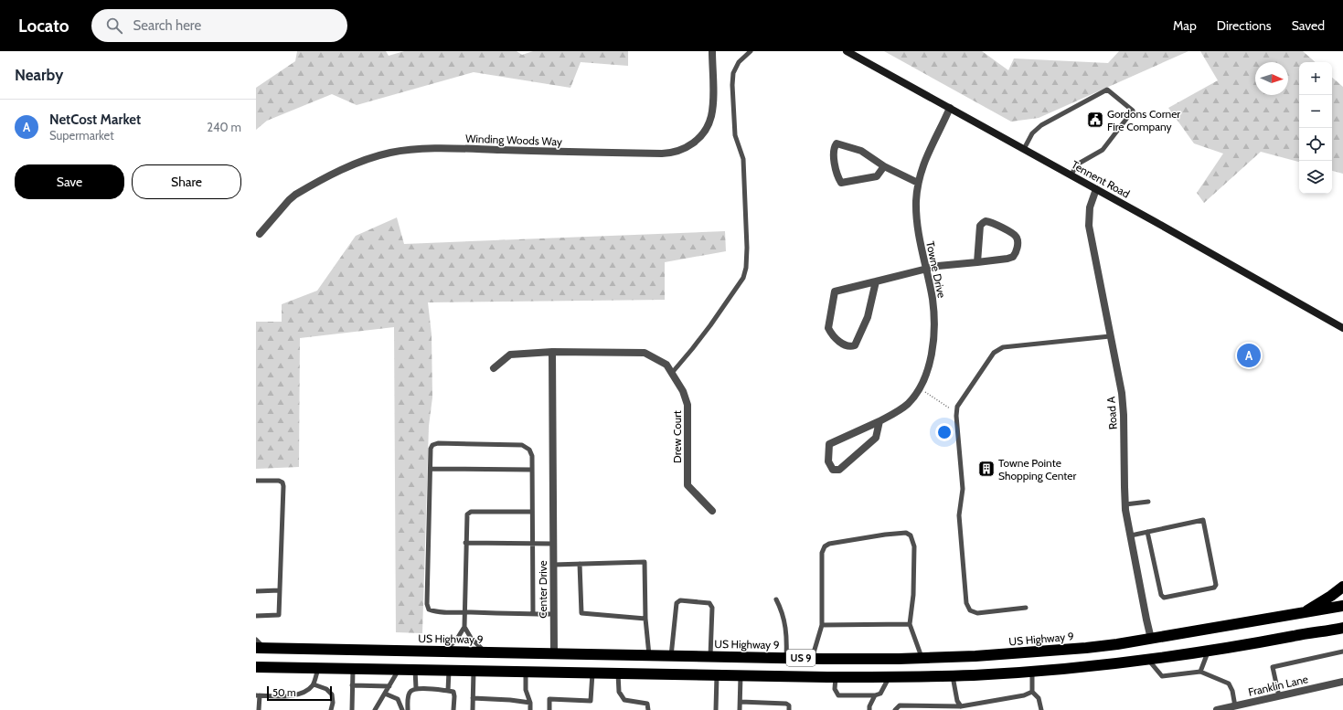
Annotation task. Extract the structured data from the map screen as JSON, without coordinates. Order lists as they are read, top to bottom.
{
  "streets": {
    "highway": ["US Highway 9", "US 9"],
    "street": [
      "Winding Woods Way",
      "Tennent Road",
      "Towne Drive",
      "Road A",
      "Drew Court",
      "Center Drive",
      "Franklin Lane"
    ]
  },
  "crossings": [
    ["Tennent Road", "Towne Drive"],
    ["Tennent Road", "Road A"],
    ["Road A", "US Highway 9"],
    ["Drew Court", "Center Drive"],
    ["Center Drive", "US Highway 9"]
  ],
  "places": {
    "public building": ["Gordons Corner Fire Company"],
    "building": ["Towne Pointe Shopping Center"]
  },
  "scale_bar": "50 m",
  "north": "right",
  "page": {
    "header": "Locato",
    "search": "Search here",
    "nav": ["Map", "Directions", "Saved"],
    "heading": "Nearby",
    "map_buttons": ["+", "−"],
    "list": [
      {
        "mark": "A",
        "name": "NetCost Market",
        "note": "Supermarket",
        "value": "240 m"
      }
    ],
    "buttons": ["Save", "Share"],
    "pins": "A",
    "scale": "50 m"
  }
}
